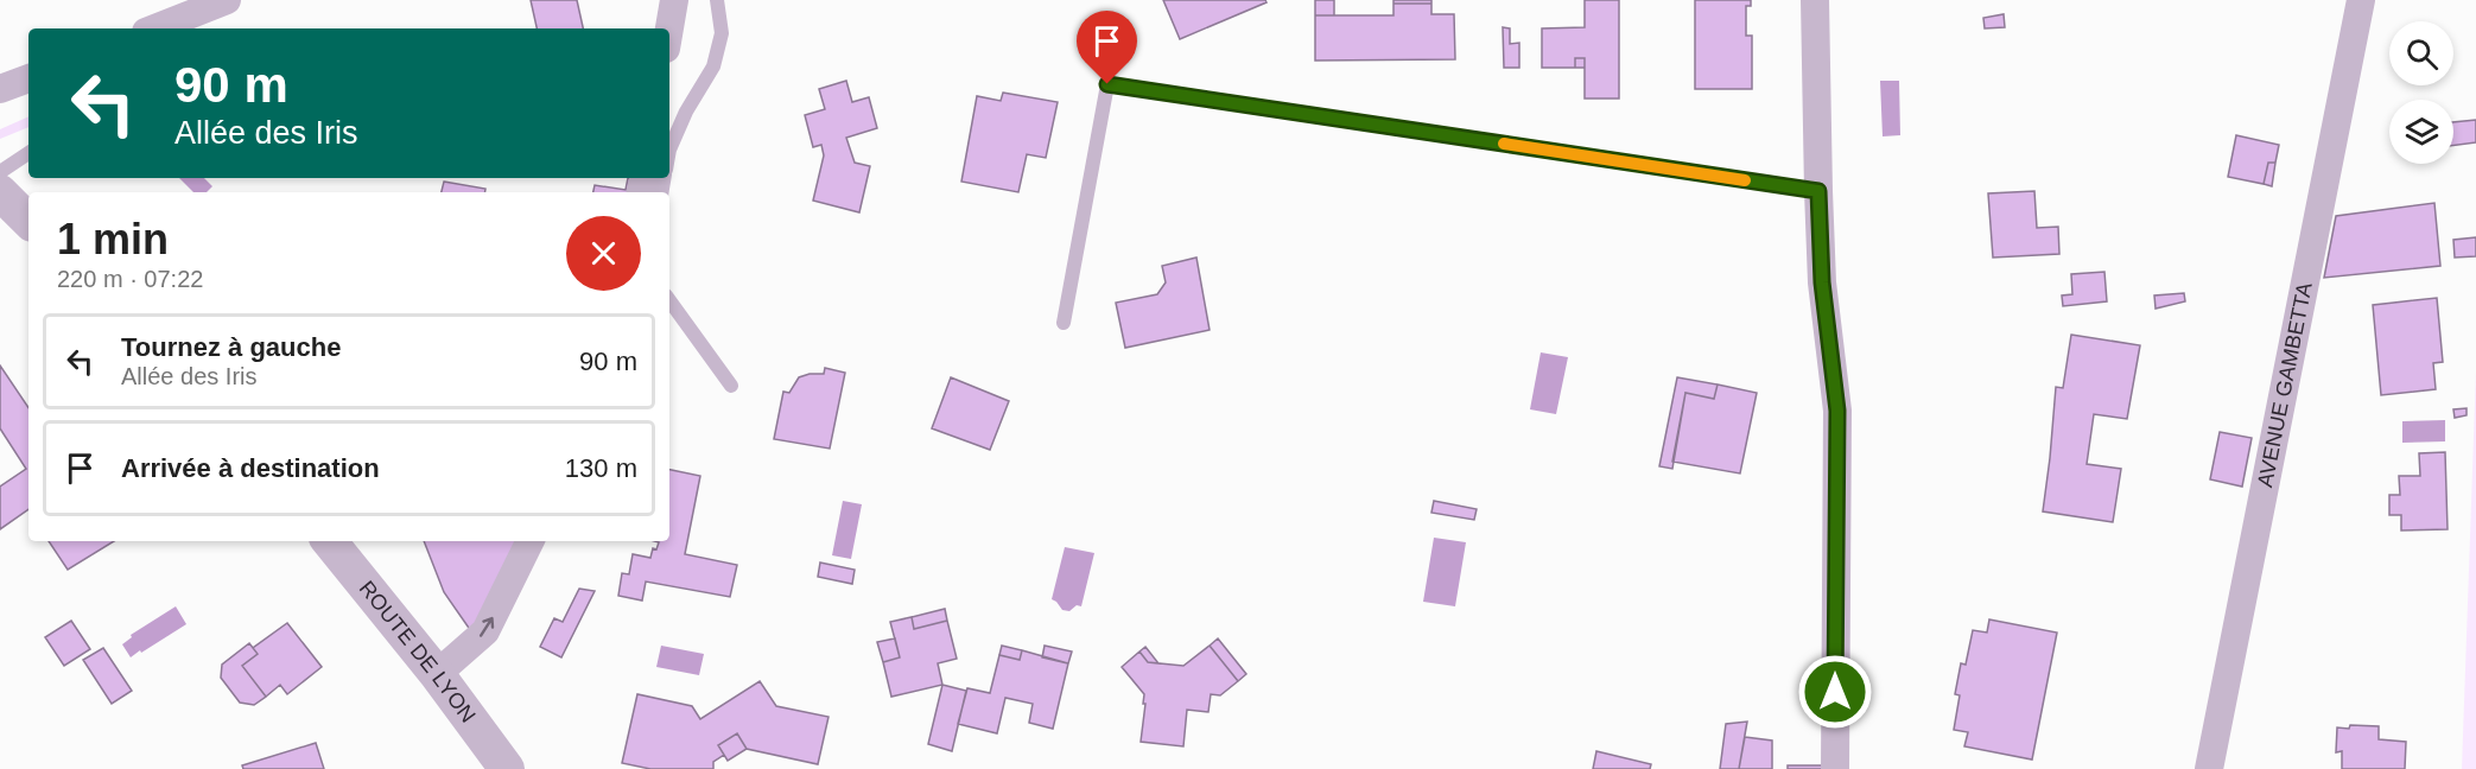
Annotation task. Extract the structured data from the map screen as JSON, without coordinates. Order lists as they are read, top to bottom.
{
  "streets": {
    "street": ["AVENUE GAMBETTA", "ROUTE DE LYON"]
  },
  "page": {
    "turn": ["90 m", "Allée des Iris"],
    "heading": ["1 min", "220 m · 07:22"],
    "list": [
      {
        "name": "Tournez à gauche",
        "note": "Allée des Iris",
        "value": "90 m"
      },
      {
        "name": "Arrivée à destination",
        "value": "130 m"
      }
    ]
  }
}
